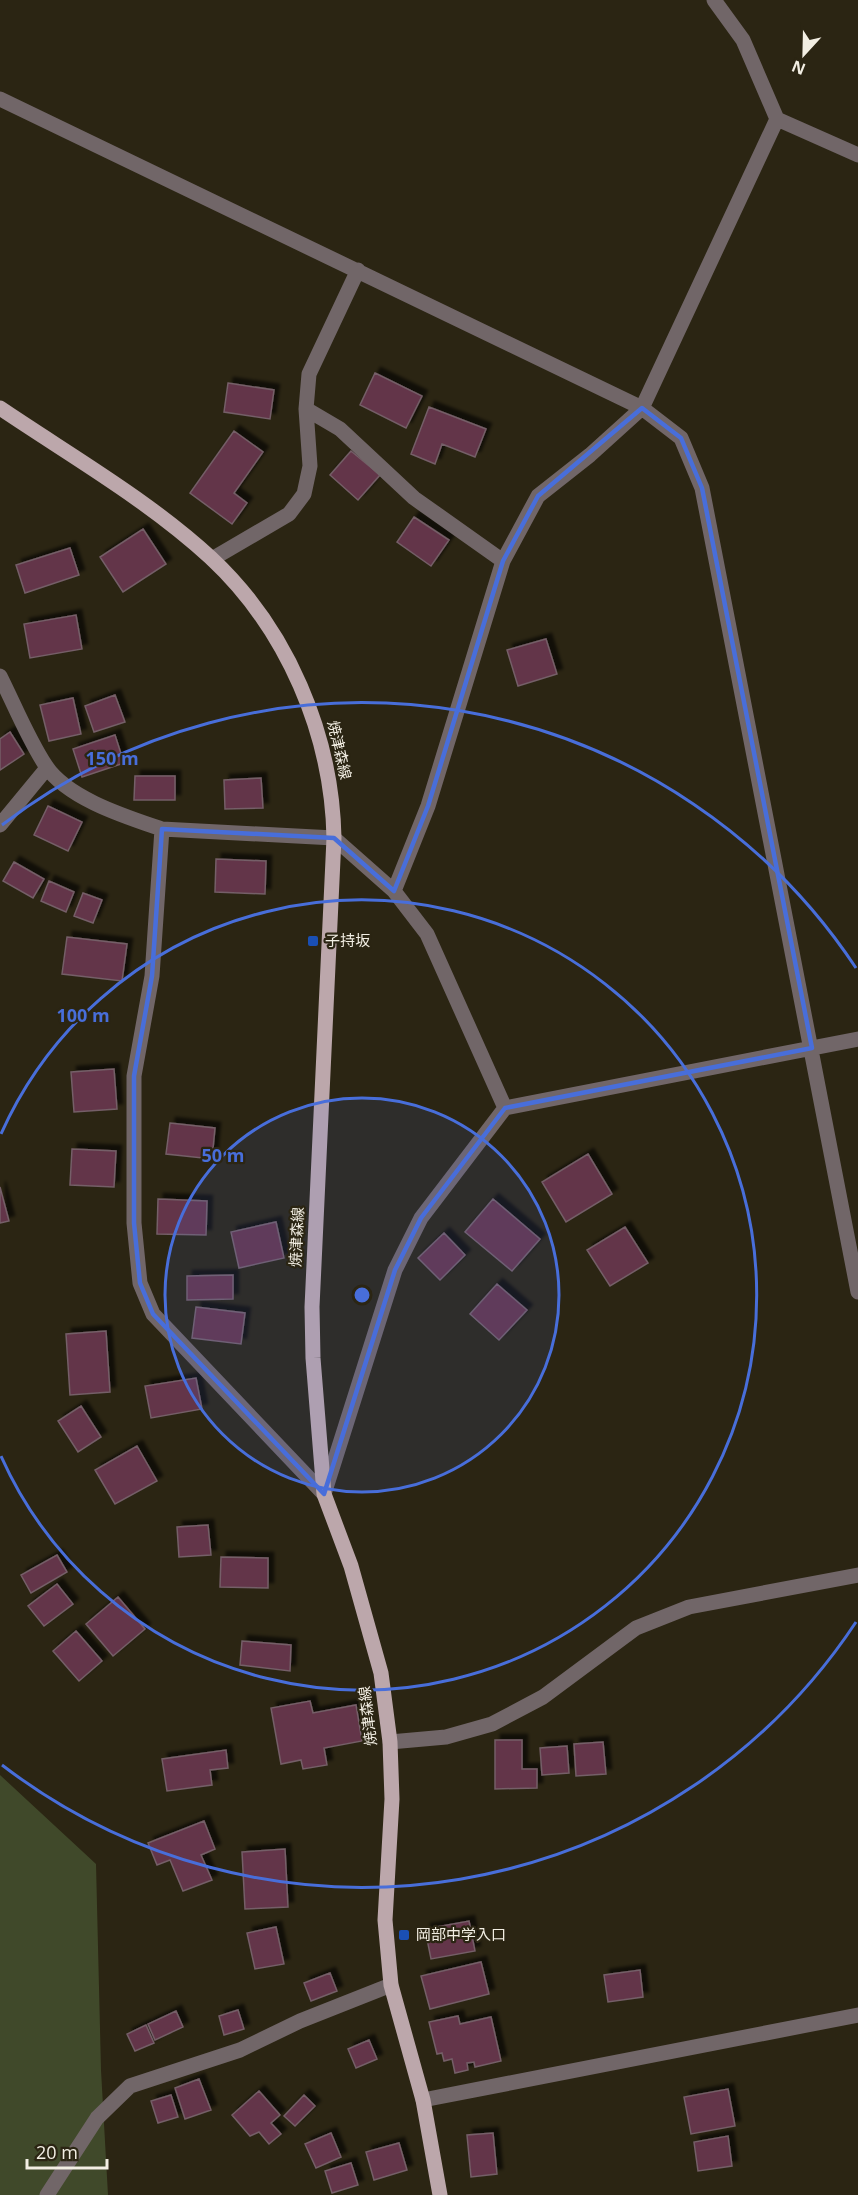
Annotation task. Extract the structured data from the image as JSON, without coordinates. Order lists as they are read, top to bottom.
{
  "streets": {
    "main road": ["焼津森線"]
  },
  "places": {
    "transit": ["子持坂", "岡部中学入口"]
  },
  "scale_bar": "20 m",
  "north": "bottom",
  "rings": ["150 m", "100 m", "50 m"]
}
